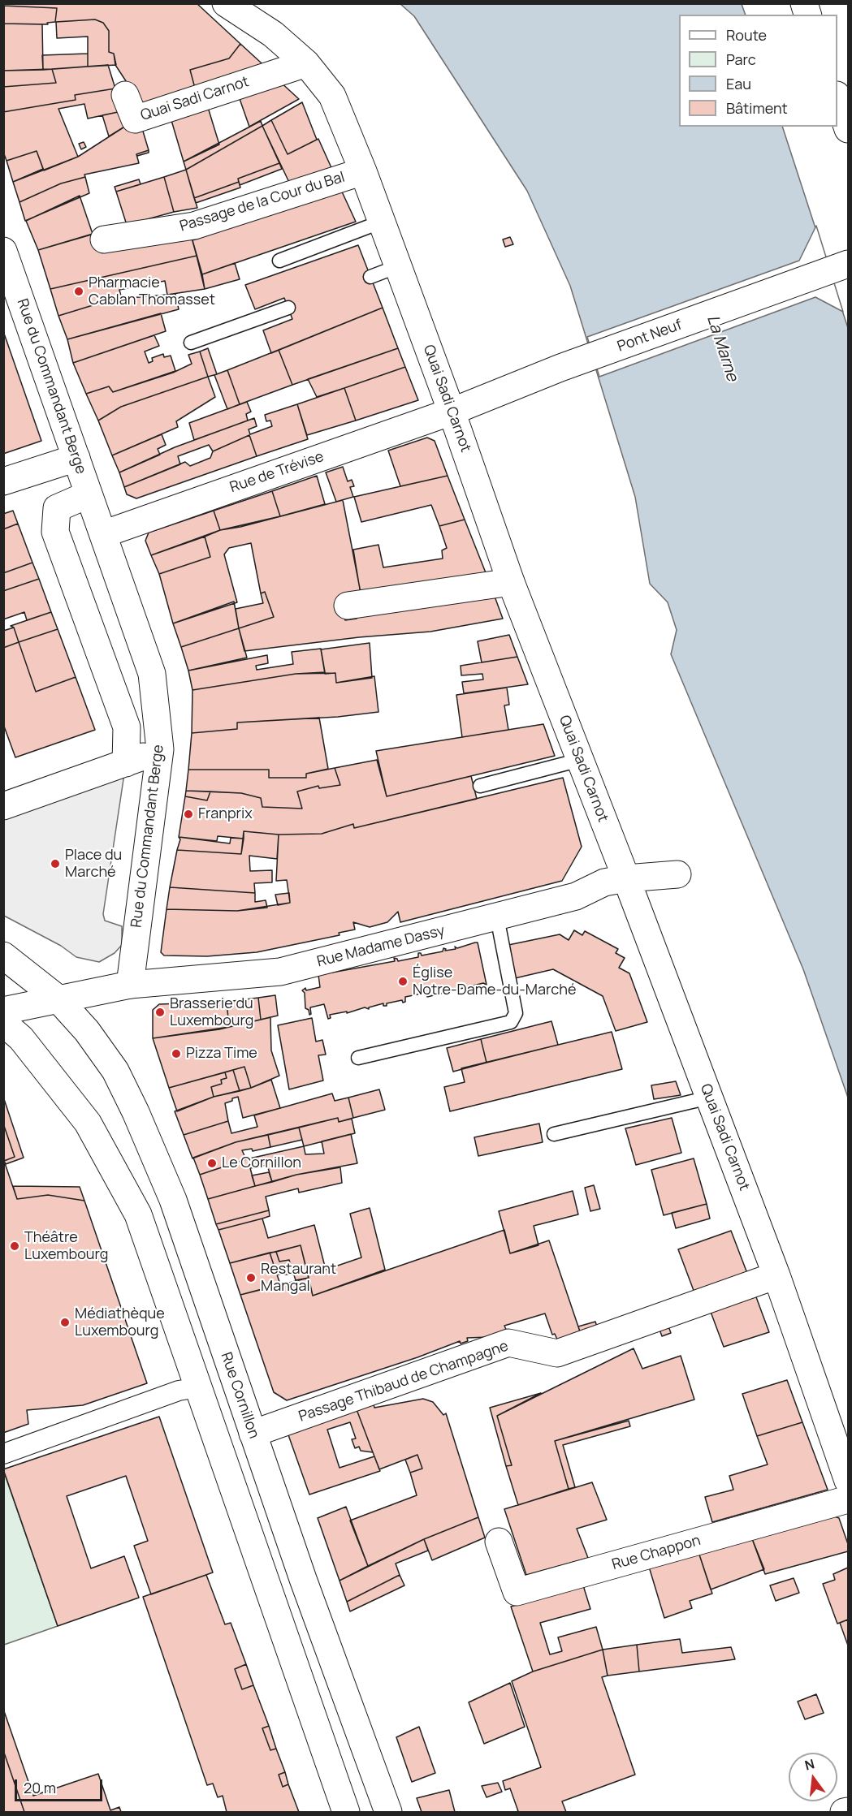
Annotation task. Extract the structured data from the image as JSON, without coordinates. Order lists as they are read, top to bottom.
{
  "streets": {
    "street": [
      "Quai Sadi Carnot",
      "Passage de la Cour du Bal",
      "Pont Neuf",
      "Rue du Commandant Berge",
      "Rue de Trévise",
      "Rue Madame Dassy",
      "Passage Thibaud de Champagne",
      "Rue Cornillon",
      "Rue Chappon"
    ]
  },
  "crossings": [
    ["Quai Sadi Carnot", "Passage de la Cour du Bal"],
    ["Quai Sadi Carnot", "Rue de Trévise"],
    ["Quai Sadi Carnot", "Rue Madame Dassy"],
    ["Quai Sadi Carnot", "Passage Thibaud de Champagne"],
    ["Pont Neuf", "Rue de Trévise"],
    ["Rue du Commandant Berge", "Rue de Trévise"],
    ["Rue du Commandant Berge", "Rue Madame Dassy"],
    ["Rue Madame Dassy", "Rue Cornillon"],
    ["Passage Thibaud de Champagne", "Rue Cornillon"]
  ],
  "water": ["La Marne"],
  "places": [
    "Pharmacie Cablan Thomasset",
    "Franprix",
    "Place du Marché",
    "Église Notre-Dame-du-Marché",
    "Brasserie du Luxembourg",
    "Pizza Time",
    "Le Cornillon",
    "Théâtre Luxembourg",
    "Restaurant Mangal",
    "Médiathèque Luxembourg"
  ],
  "legend": [
    "Route",
    "Parc",
    "Eau",
    "Bâtiment"
  ],
  "scale_bar": "20 m",
  "north": "top"
}
